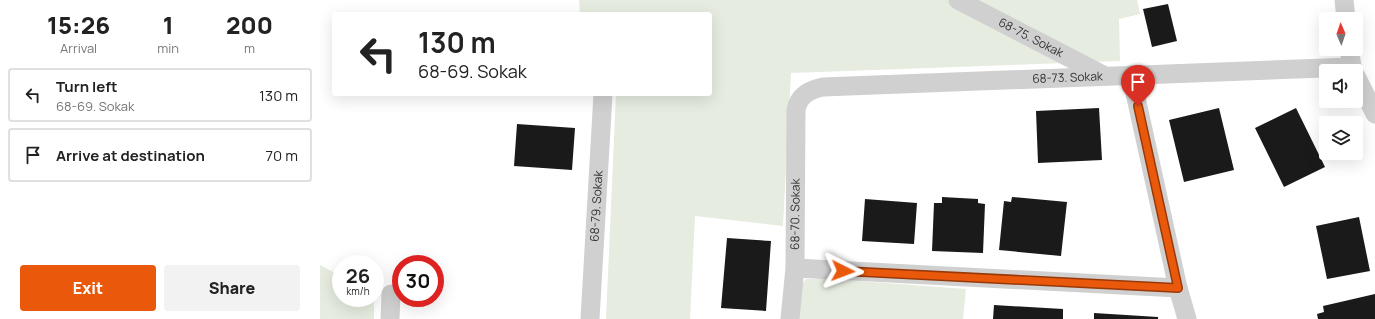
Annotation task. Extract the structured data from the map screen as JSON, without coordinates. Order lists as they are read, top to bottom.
{
  "streets": {
    "street": [
      "68-75. Sokak",
      "68-73. Sokak",
      "68-79. Sokak",
      "68-70. Sokak"
    ]
  },
  "crossings": [
    ["68-75. Sokak", "68-73. Sokak"],
    ["68-73. Sokak", "68-70. Sokak"]
  ],
  "north": "top",
  "page": {
    "eta": [
      "15:26",
      "Arrival",
      "1",
      "min",
      "200",
      "m"
    ],
    "turn": ["130 m", "68-69. Sokak"],
    "list": [
      {
        "name": "Turn left",
        "note": "68-69. Sokak",
        "value": "130 m"
      },
      {
        "name": "Arrive at destination",
        "value": "70 m"
      }
    ],
    "speed": "26 km/h",
    "limit": "30",
    "buttons": ["Exit", "Share"]
  }
}
